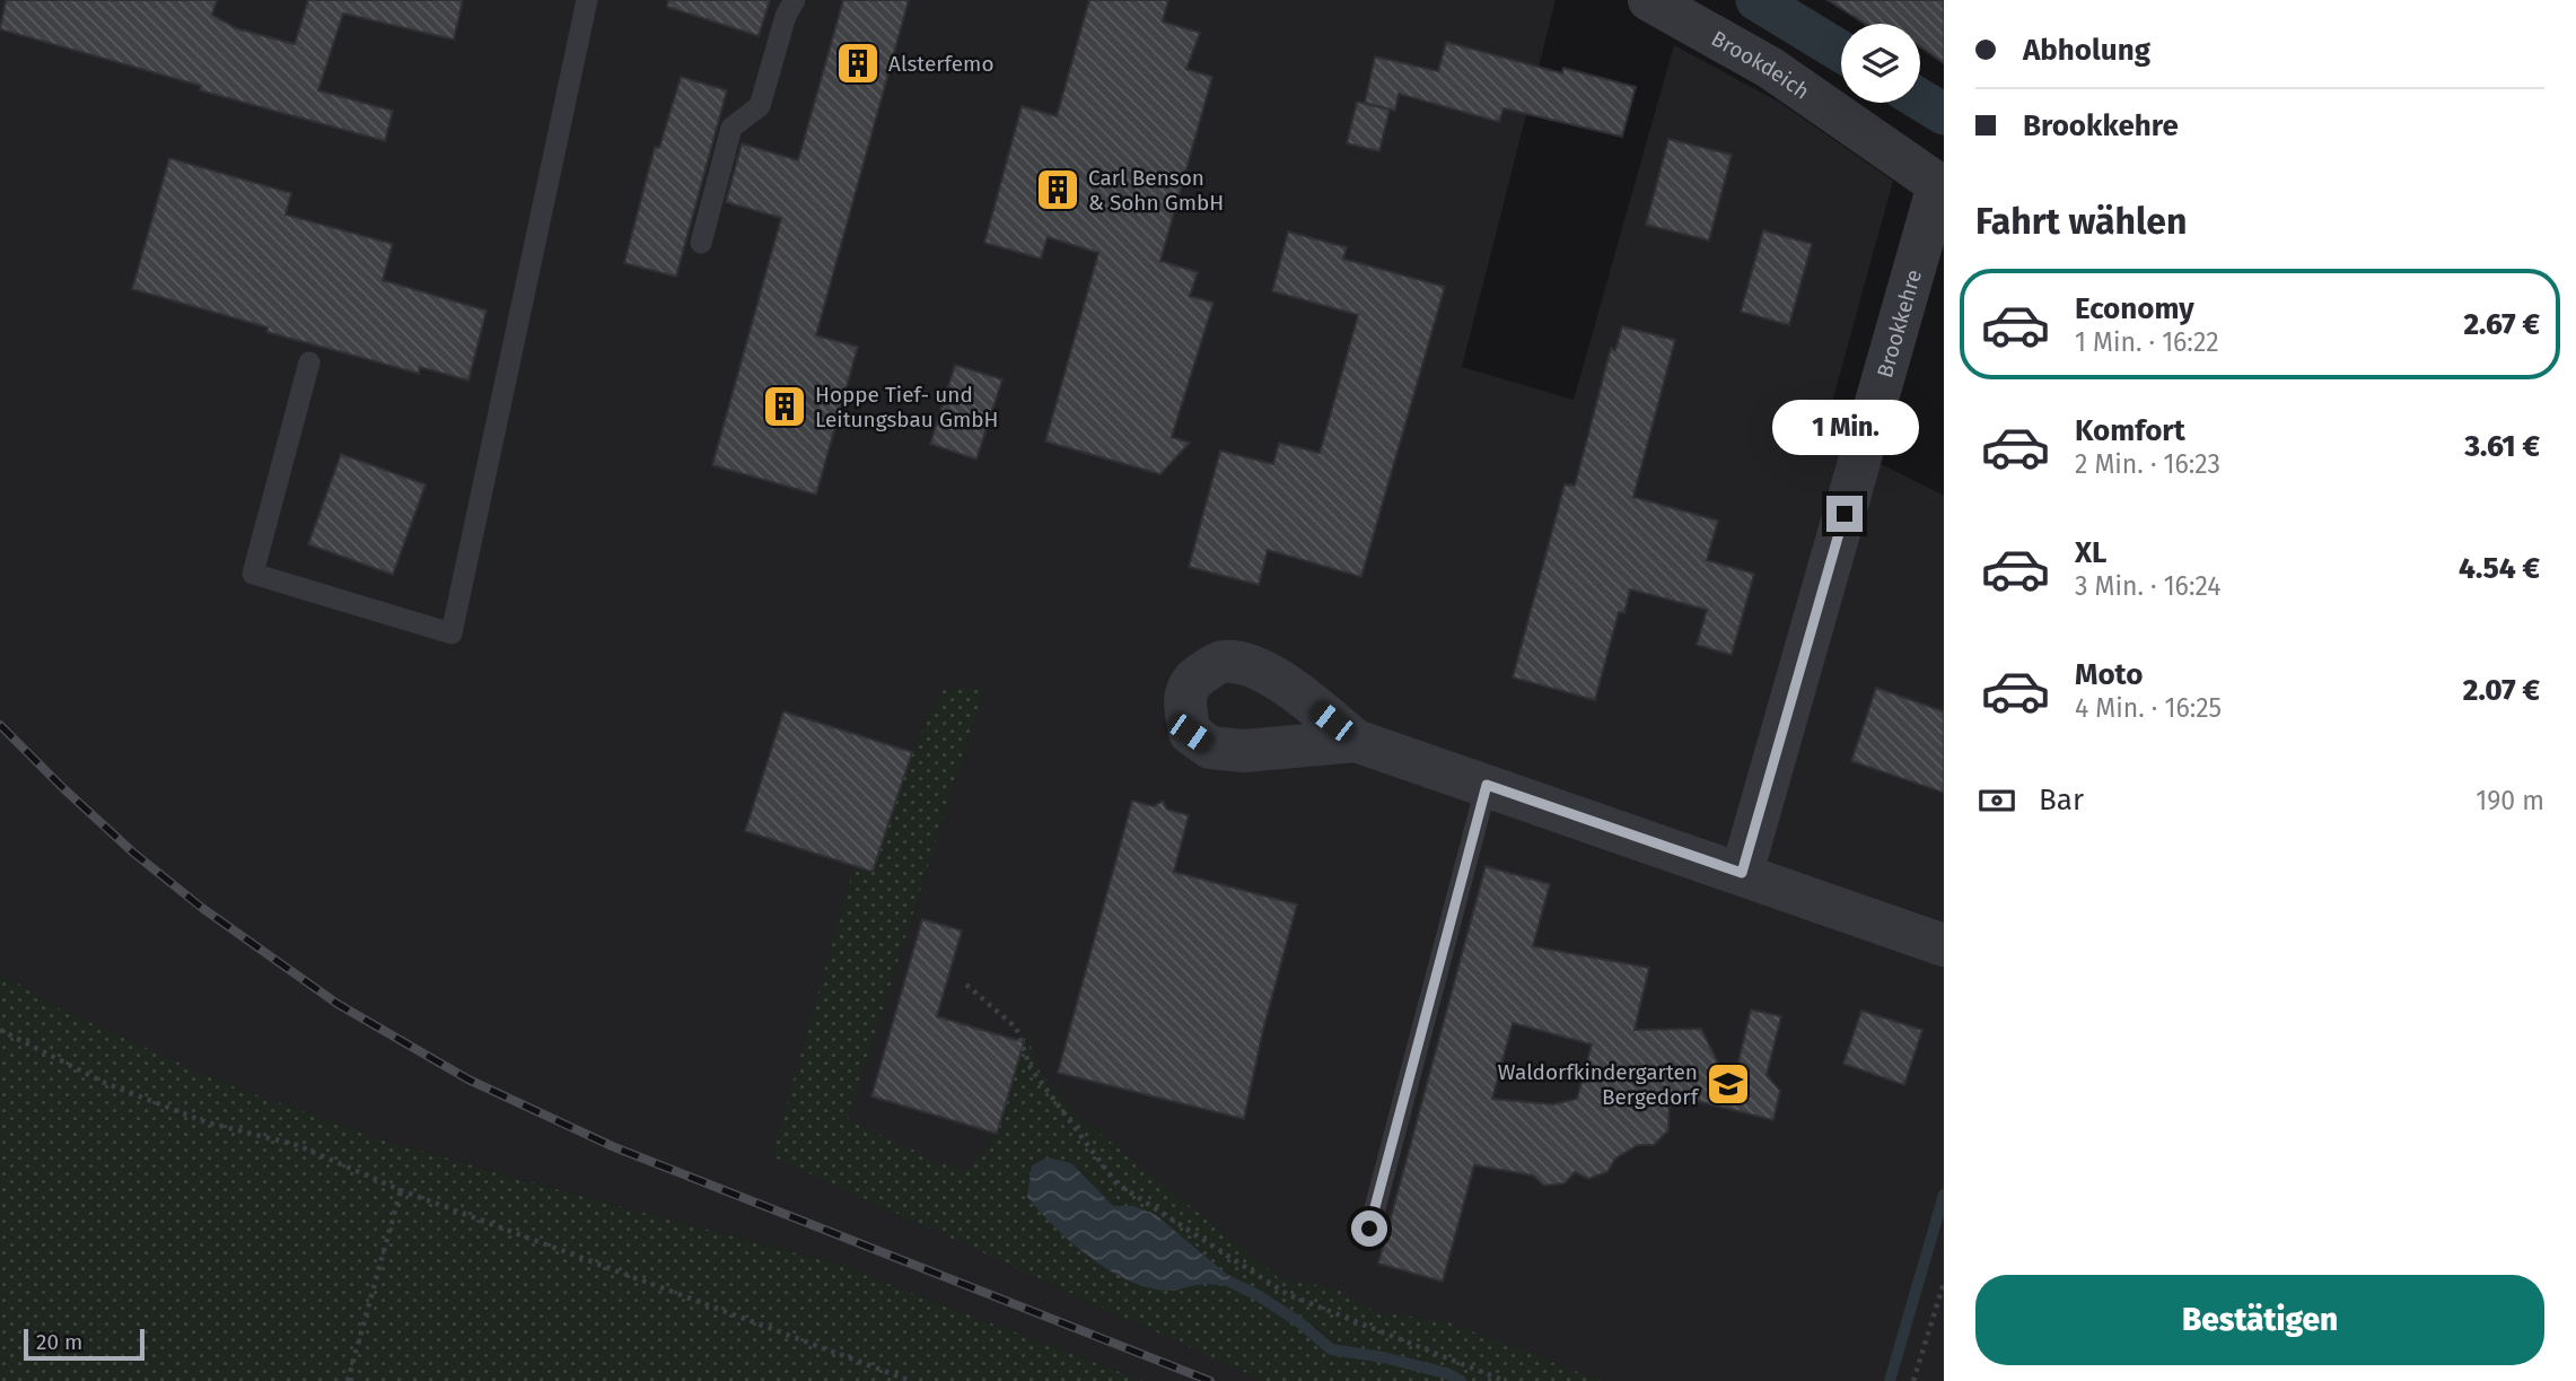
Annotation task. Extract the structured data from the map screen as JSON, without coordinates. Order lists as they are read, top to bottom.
{
  "streets": {
    "street": ["Brookdeich", "Brookkehre"]
  },
  "crossings": [
    ["Brookdeich", "Brookkehre"]
  ],
  "places": {
    "building": ["Alsterfemo", "Carl Benson & Sohn GmbH", "Hoppe Tief- und Leitungsbau GmbH"],
    "school or university": ["Waldorfkindergarten Bergedorf"]
  },
  "scale_bar": "20 m",
  "page": {
    "banner": ["Abholung", "Brookkehre"],
    "heading": "Fahrt wählen",
    "list": [
      {
        "name": "Economy",
        "note": "1 Min. · 16:22",
        "value": "2.67 €"
      },
      {
        "name": "Komfort",
        "note": "2 Min. · 16:23",
        "value": "3.61 €"
      },
      {
        "name": "XL",
        "note": "3 Min. · 16:24",
        "value": "4.54 €"
      },
      {
        "name": "Moto",
        "note": "4 Min. · 16:25",
        "value": "2.07 €"
      }
    ],
    "bubble": "1 Min.",
    "pay": ["Bar", "190 m"],
    "buttons": "Bestätigen",
    "scale": "20 m"
  }
}
